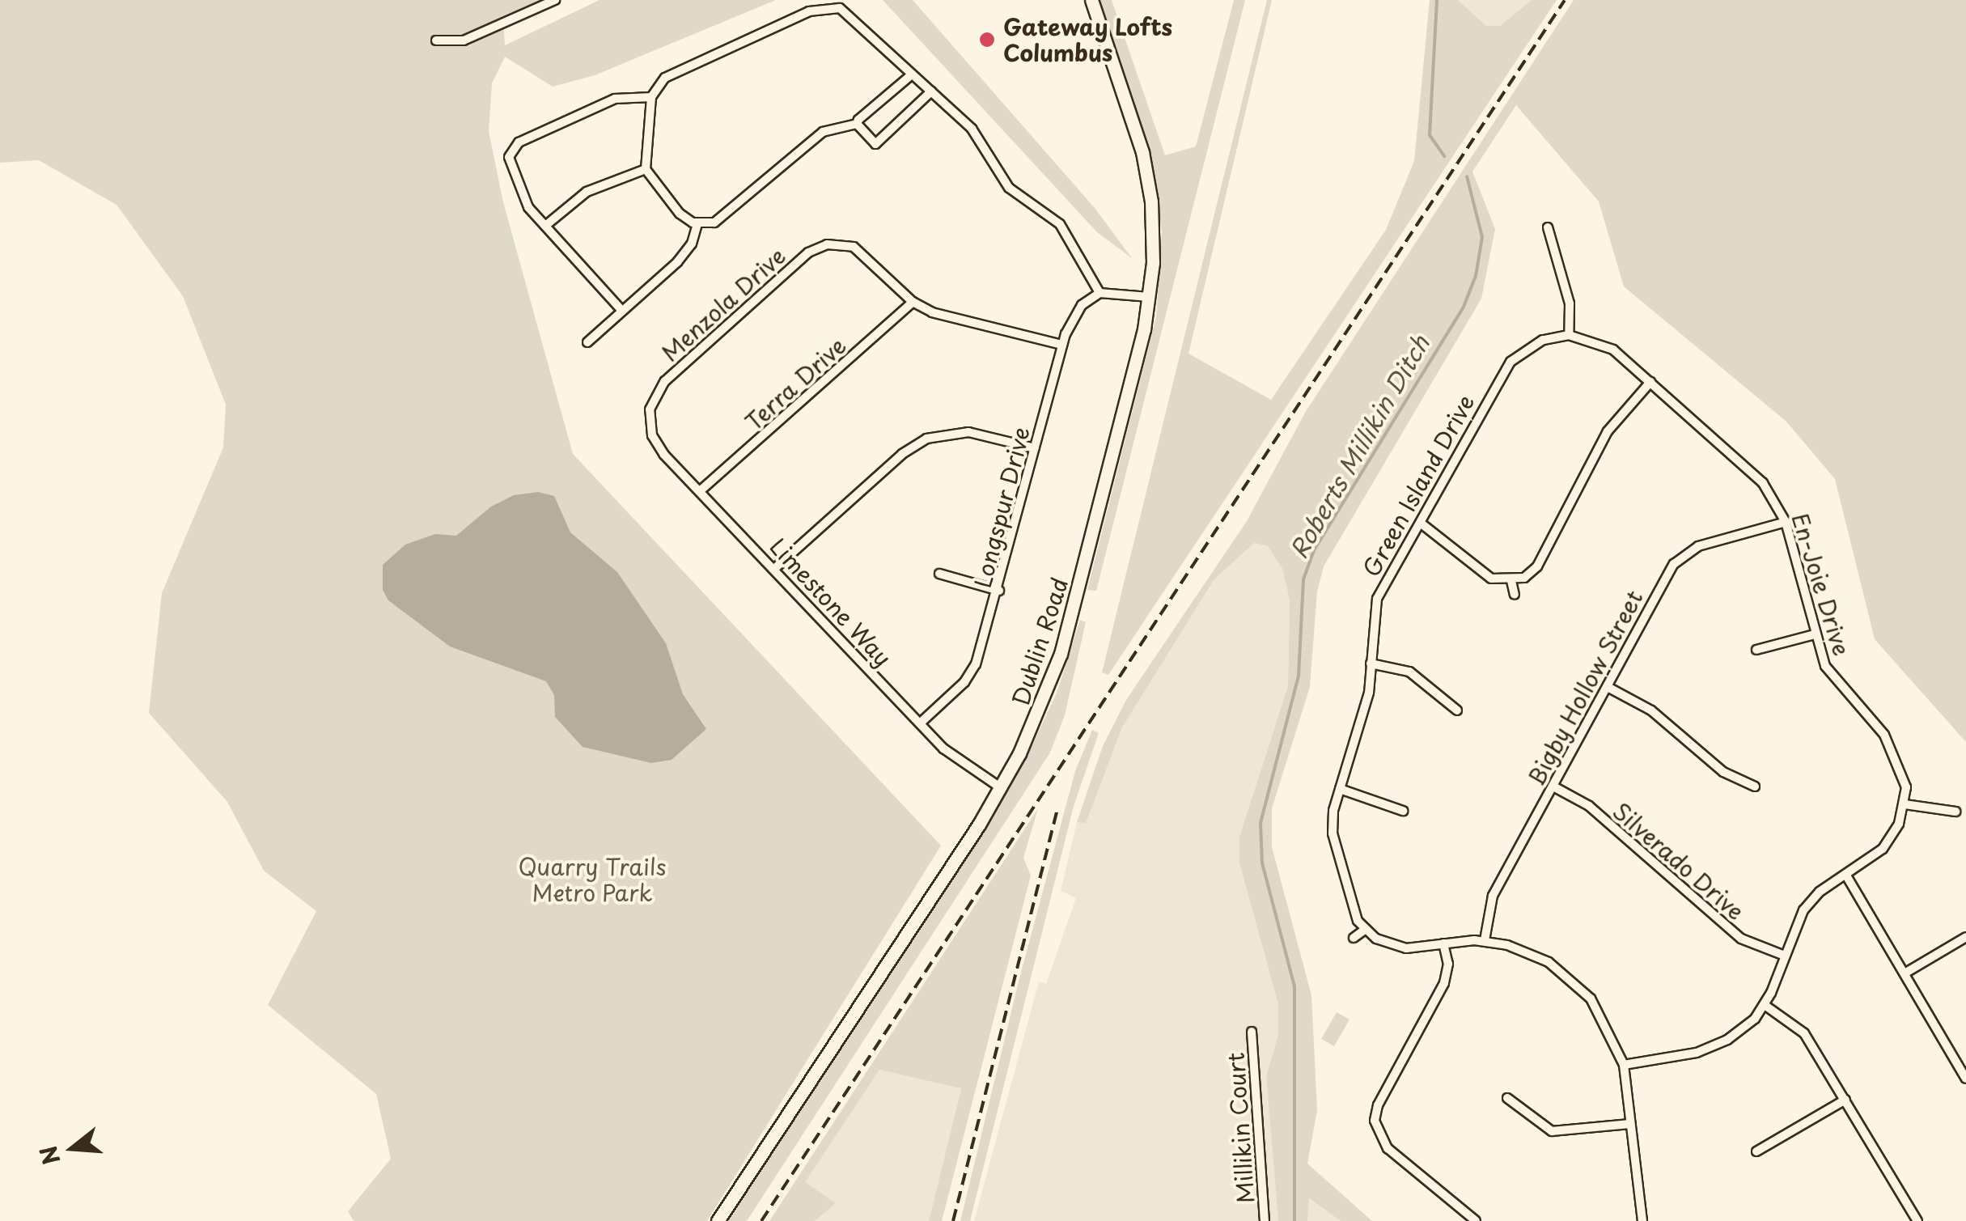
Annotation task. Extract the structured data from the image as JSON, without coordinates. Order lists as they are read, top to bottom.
{
  "streets": {
    "main road": ["Dublin Road"],
    "street": [
      "Menzola Drive",
      "Terra Drive",
      "Green Island Drive",
      "Longspur Drive",
      "En-Joie Drive",
      "Limestone Way",
      "Bigby Hollow Street",
      "Silverado Drive",
      "Millikin Court"
    ]
  },
  "crossings": [
    ["Menzola Drive", "Terra Drive"],
    ["Menzola Drive", "Limestone Way"],
    ["Terra Drive", "Limestone Way"],
    ["Green Island Drive", "En-Joie Drive"],
    ["Longspur Drive", "Limestone Way"],
    ["En-Joie Drive", "Bigby Hollow Street"],
    ["En-Joie Drive", "Silverado Drive"],
    ["Limestone Way", "Dublin Road"],
    ["Bigby Hollow Street", "Silverado Drive"]
  ],
  "water": ["Roberts Millikin Ditch"],
  "parks": ["Quarry Trails Metro Park"],
  "places": ["Gateway Lofts Columbus"],
  "north": "left"
}
